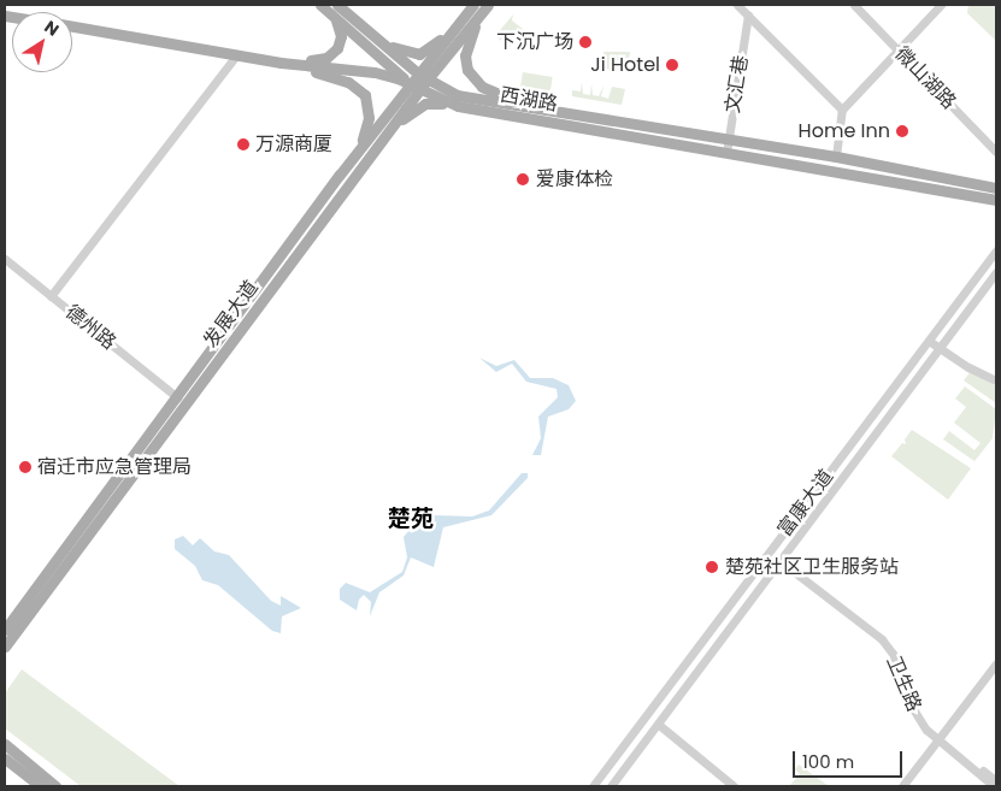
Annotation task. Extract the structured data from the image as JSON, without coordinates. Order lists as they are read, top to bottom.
{
  "streets": {
    "main road": ["西湖路", "发展大道"],
    "street": [
      "微山湖路",
      "文汇巷",
      "德州路",
      "富康大道",
      "卫生路"
    ]
  },
  "crossings": [
    ["文汇巷", "西湖路"],
    ["西湖路", "发展大道"],
    ["发展大道", "德州路"],
    ["富康大道", "卫生路"]
  ],
  "districts": ["楚苑"],
  "places": [
    "下沉广场",
    "Ji Hotel",
    "Home Inn",
    "万源商厦",
    "爱康体检",
    "宿迁市应急管理局",
    "楚苑社区卫生服务站"
  ],
  "scale_bar": "100 m",
  "north": "top right"
}
